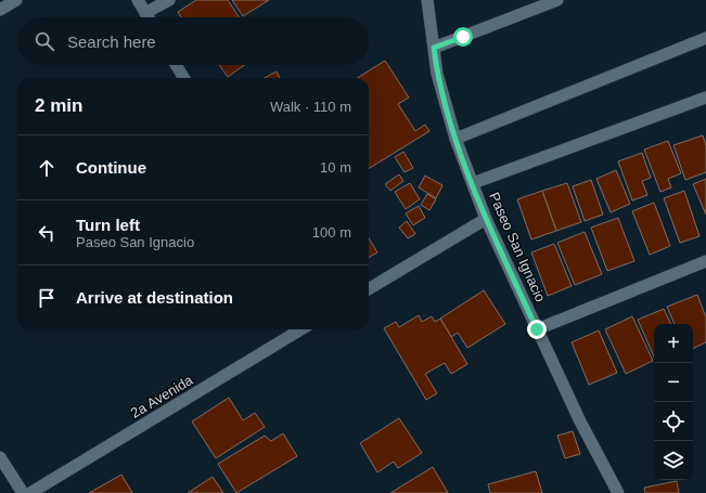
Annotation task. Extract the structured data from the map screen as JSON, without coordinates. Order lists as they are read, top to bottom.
{
  "streets": {
    "street": ["Paseo San Ignacio", "2a Avenida"]
  },
  "page": {
    "search": "Search here",
    "heading": ["2 min", "Walk · 110 m"],
    "list": [
      ["Continue", "10 m"],
      ["Turn left", "Paseo San Ignacio", "100 m"],
      "Arrive at destination"
    ],
    "map_buttons": ["+", "−"]
  }
}
